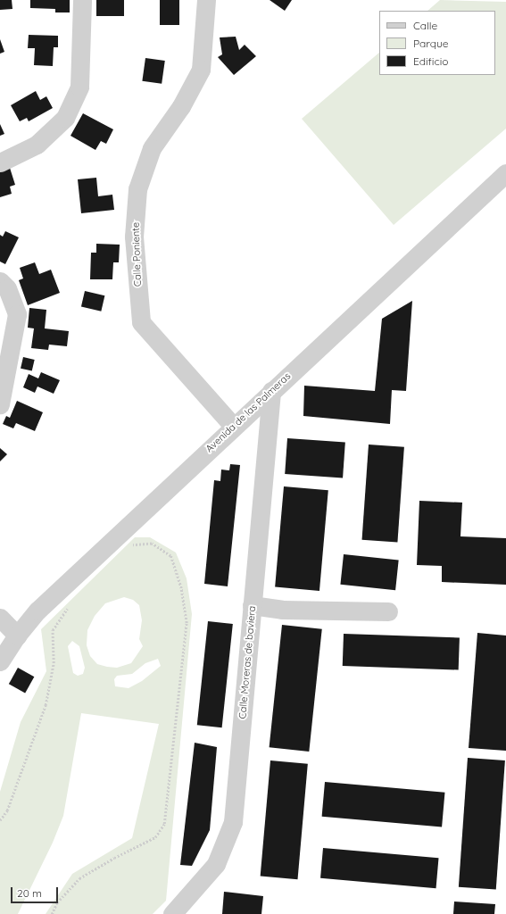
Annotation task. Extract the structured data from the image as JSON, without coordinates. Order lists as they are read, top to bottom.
{
  "streets": {
    "street": ["Calle Poniente", "Avenida de las Palmeras", "Calle Moreras de baviera"]
  },
  "crossings": [
    ["Calle Poniente", "Avenida de las Palmeras"],
    ["Avenida de las Palmeras", "Calle Moreras de baviera"]
  ],
  "legend": ["Calle", "Parque", "Edificio"],
  "scale_bar": "20 m"
}
